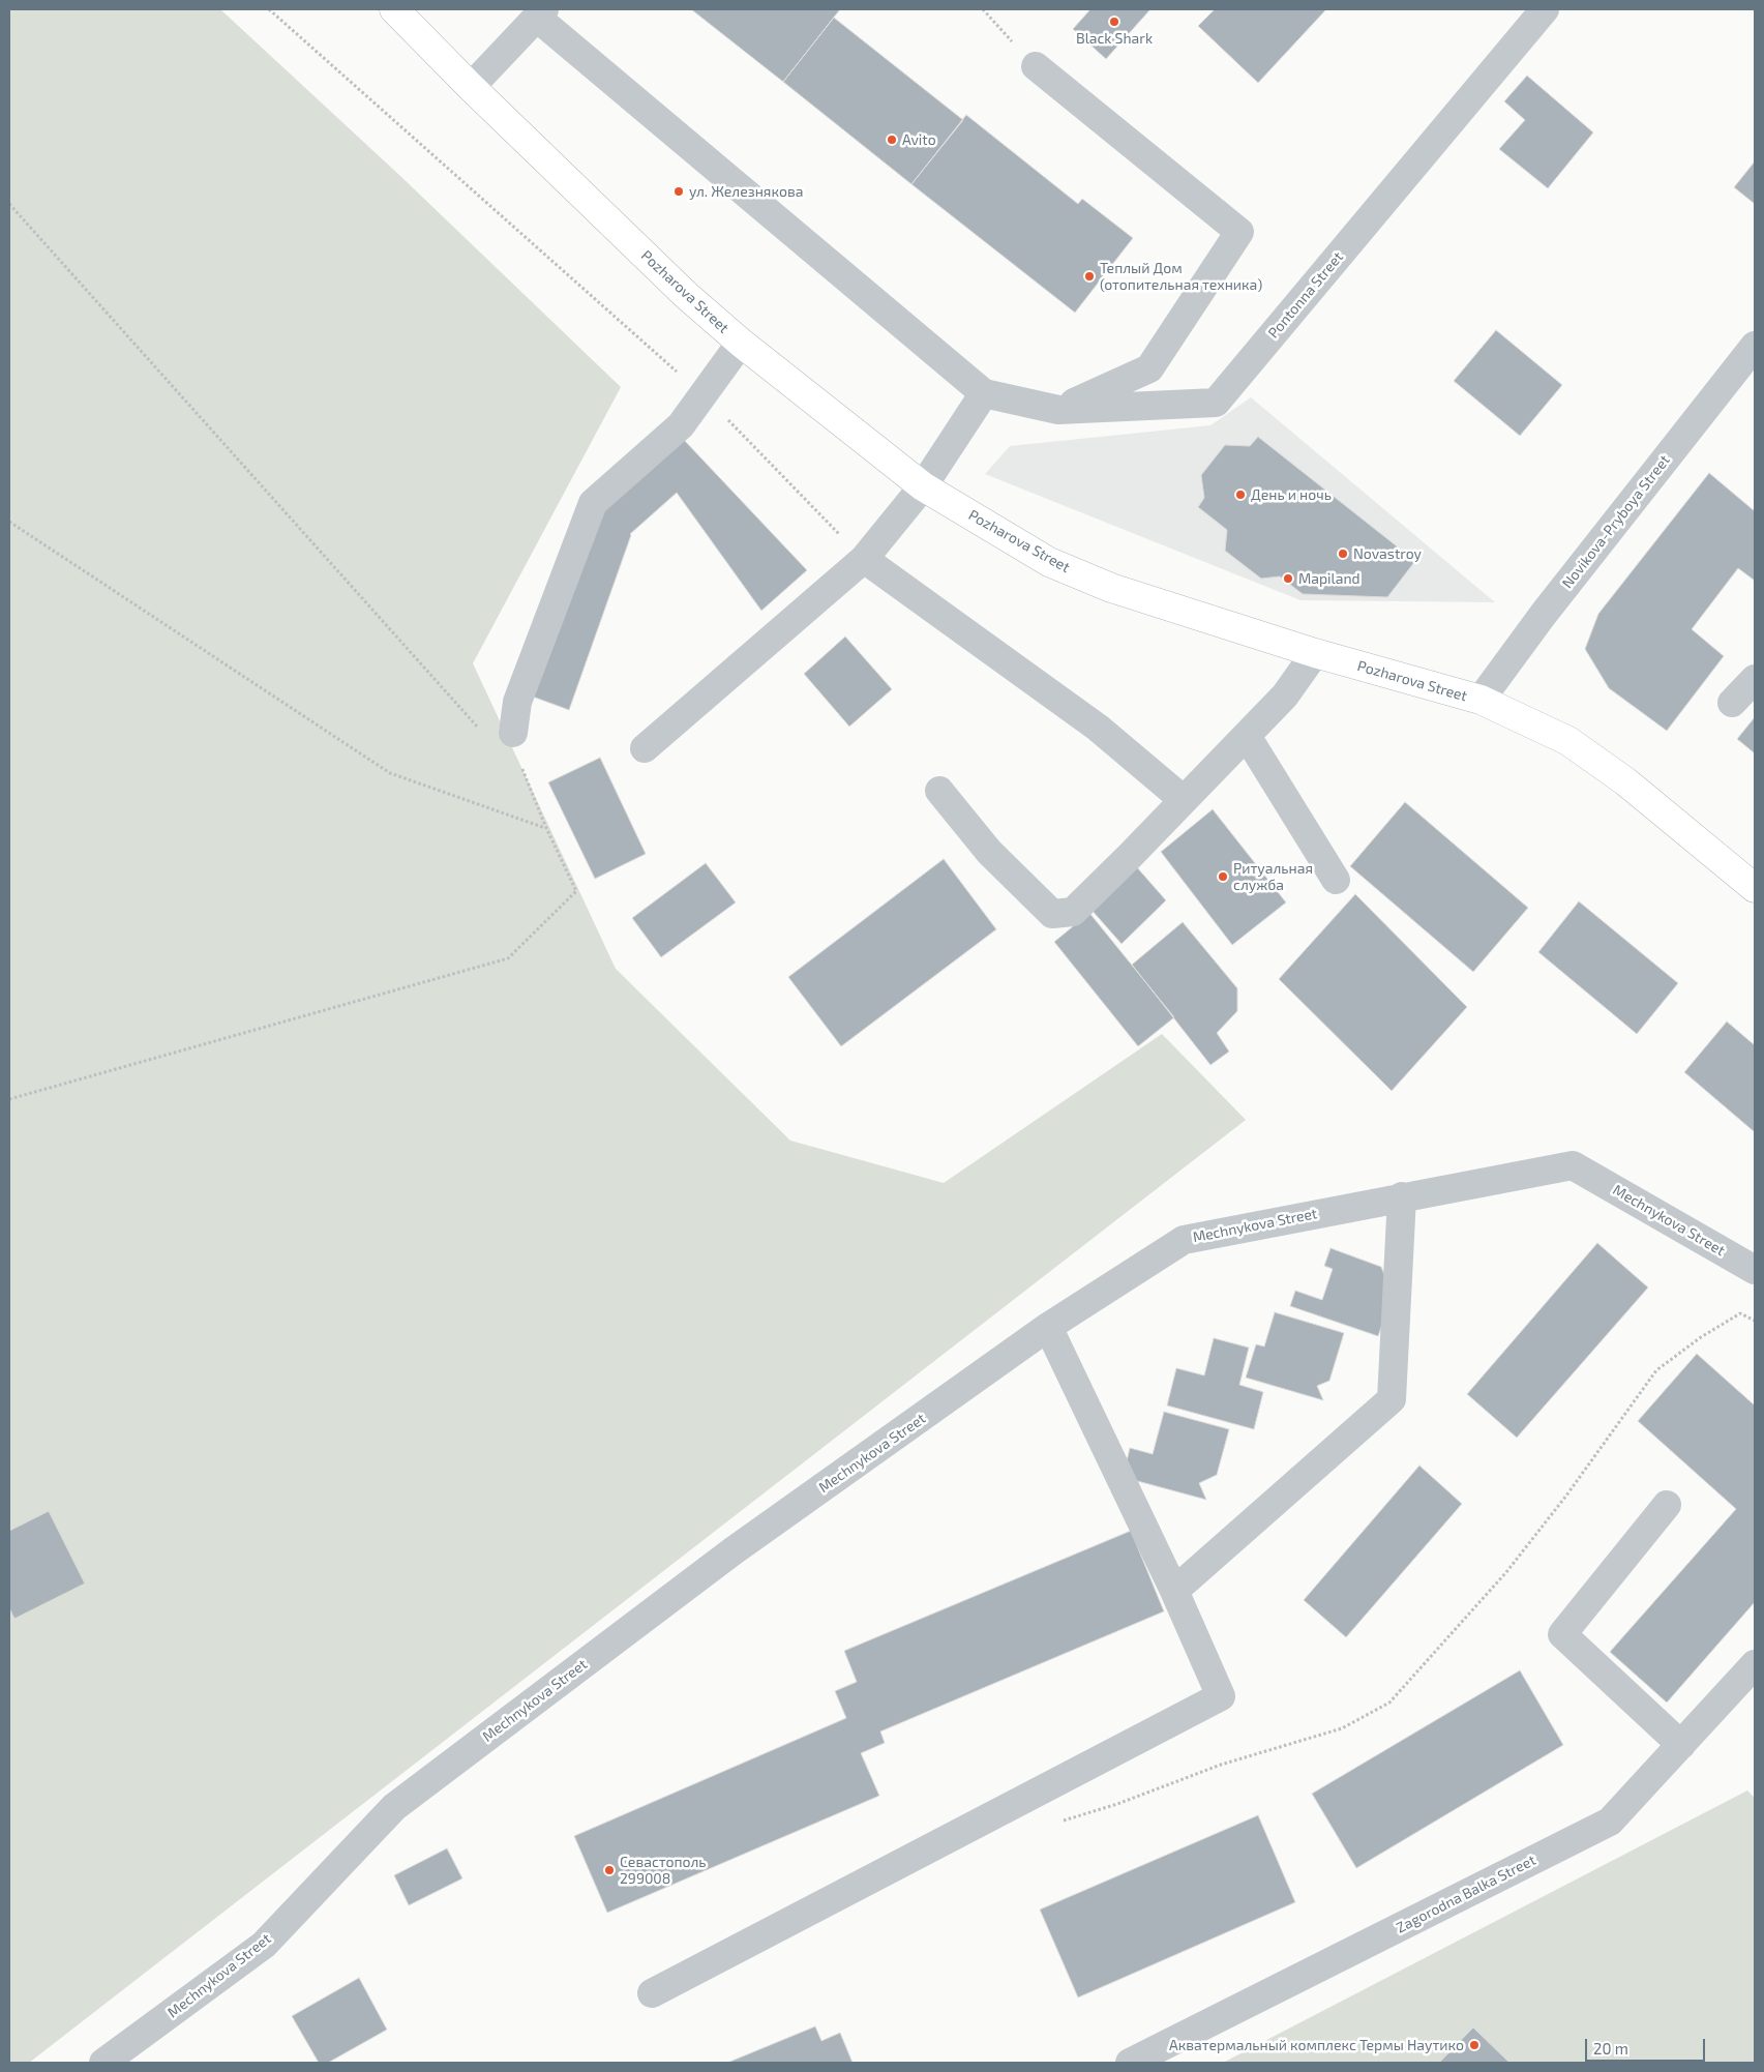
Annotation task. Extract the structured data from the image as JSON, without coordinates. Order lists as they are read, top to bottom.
{
  "streets": {
    "main road": ["Pozharova Street"],
    "street": [
      "Pontonna Street",
      "Novikova-Pryboya Street",
      "Mechnykova Street",
      "Zagorodna Balka Street"
    ]
  },
  "crossings": [
    ["Pozharova Street", "Novikova-Pryboya Street"]
  ],
  "places": [
    "Black Shark",
    "Avito",
    "ул. Железнякова",
    "Теплый Дом (отопительная техника)",
    "День и ночь",
    "Novastroy",
    "Mapiland",
    "Ритуальная служба",
    "Севастополь 299008",
    "Акватермальный комплекс Термы Наутико"
  ],
  "scale_bar": "20 m"
}
